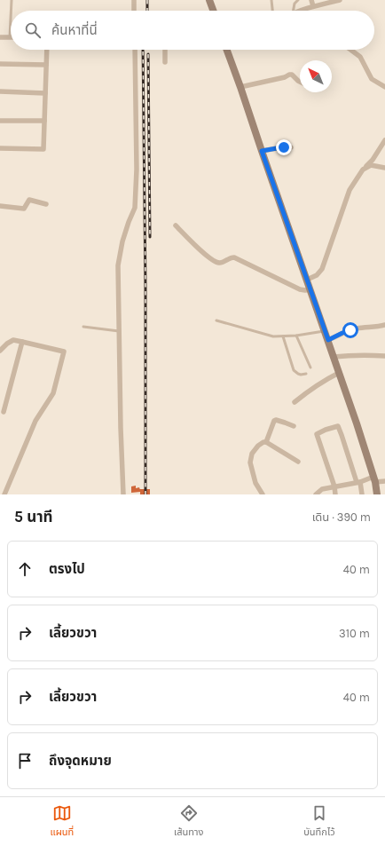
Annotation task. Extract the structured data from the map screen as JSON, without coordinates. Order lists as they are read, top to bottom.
{
  "north": "top left",
  "page": {
    "search": "ค้นหาที่นี่",
    "heading": ["5 นาที", "เดิน · 390 m"],
    "list": [
      ["ตรงไป", "40 m"],
      ["เลี้ยวขวา", "310 m"],
      ["เลี้ยวขวา", "40 m"],
      "ถึงจุดหมาย"
    ],
    "nav": ["แผนที่", "เส้นทาง", "บันทึกไว้"]
  }
}
